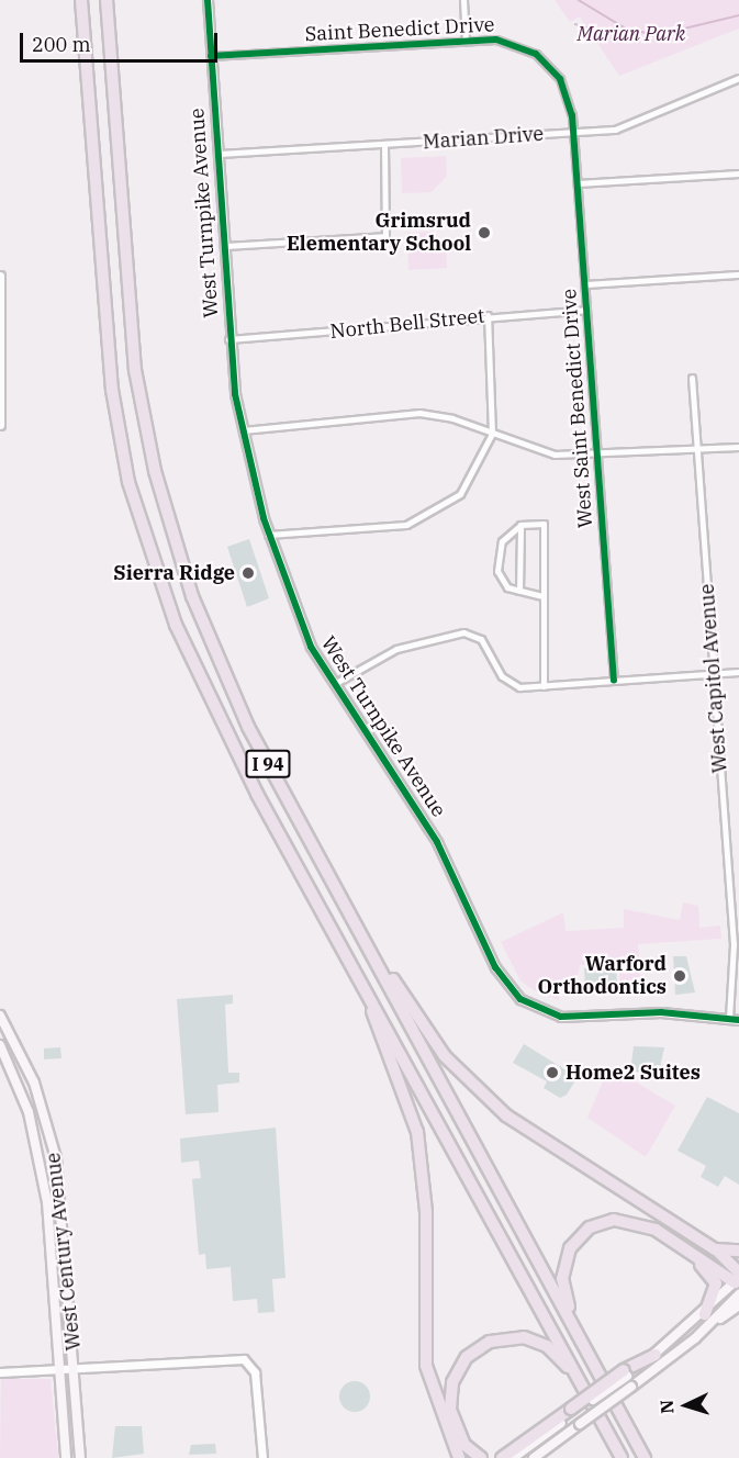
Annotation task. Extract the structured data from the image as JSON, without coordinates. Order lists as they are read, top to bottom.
{
  "streets": {
    "highway": ["I 94"],
    "main road": ["West Century Avenue"],
    "street": [
      "Saint Benedict Drive",
      "Marian Drive",
      "West Turnpike Avenue",
      "North Bell Street",
      "West Saint Benedict Drive",
      "West Capitol Avenue"
    ]
  },
  "crossings": [
    ["Saint Benedict Drive", "Marian Drive"],
    ["Saint Benedict Drive", "West Turnpike Avenue"],
    ["Saint Benedict Drive", "West Saint Benedict Drive"],
    ["Marian Drive", "West Turnpike Avenue"],
    ["Marian Drive", "West Saint Benedict Drive"],
    ["West Turnpike Avenue", "North Bell Street"],
    ["West Turnpike Avenue", "West Capitol Avenue"],
    ["North Bell Street", "West Saint Benedict Drive"]
  ],
  "parks": ["Marian Park"],
  "places": [
    "Grimsrud Elementary School",
    "Sierra Ridge",
    "Warford Orthodontics",
    "Home2 Suites"
  ],
  "scale_bar": "200 m",
  "north": "left"
}
